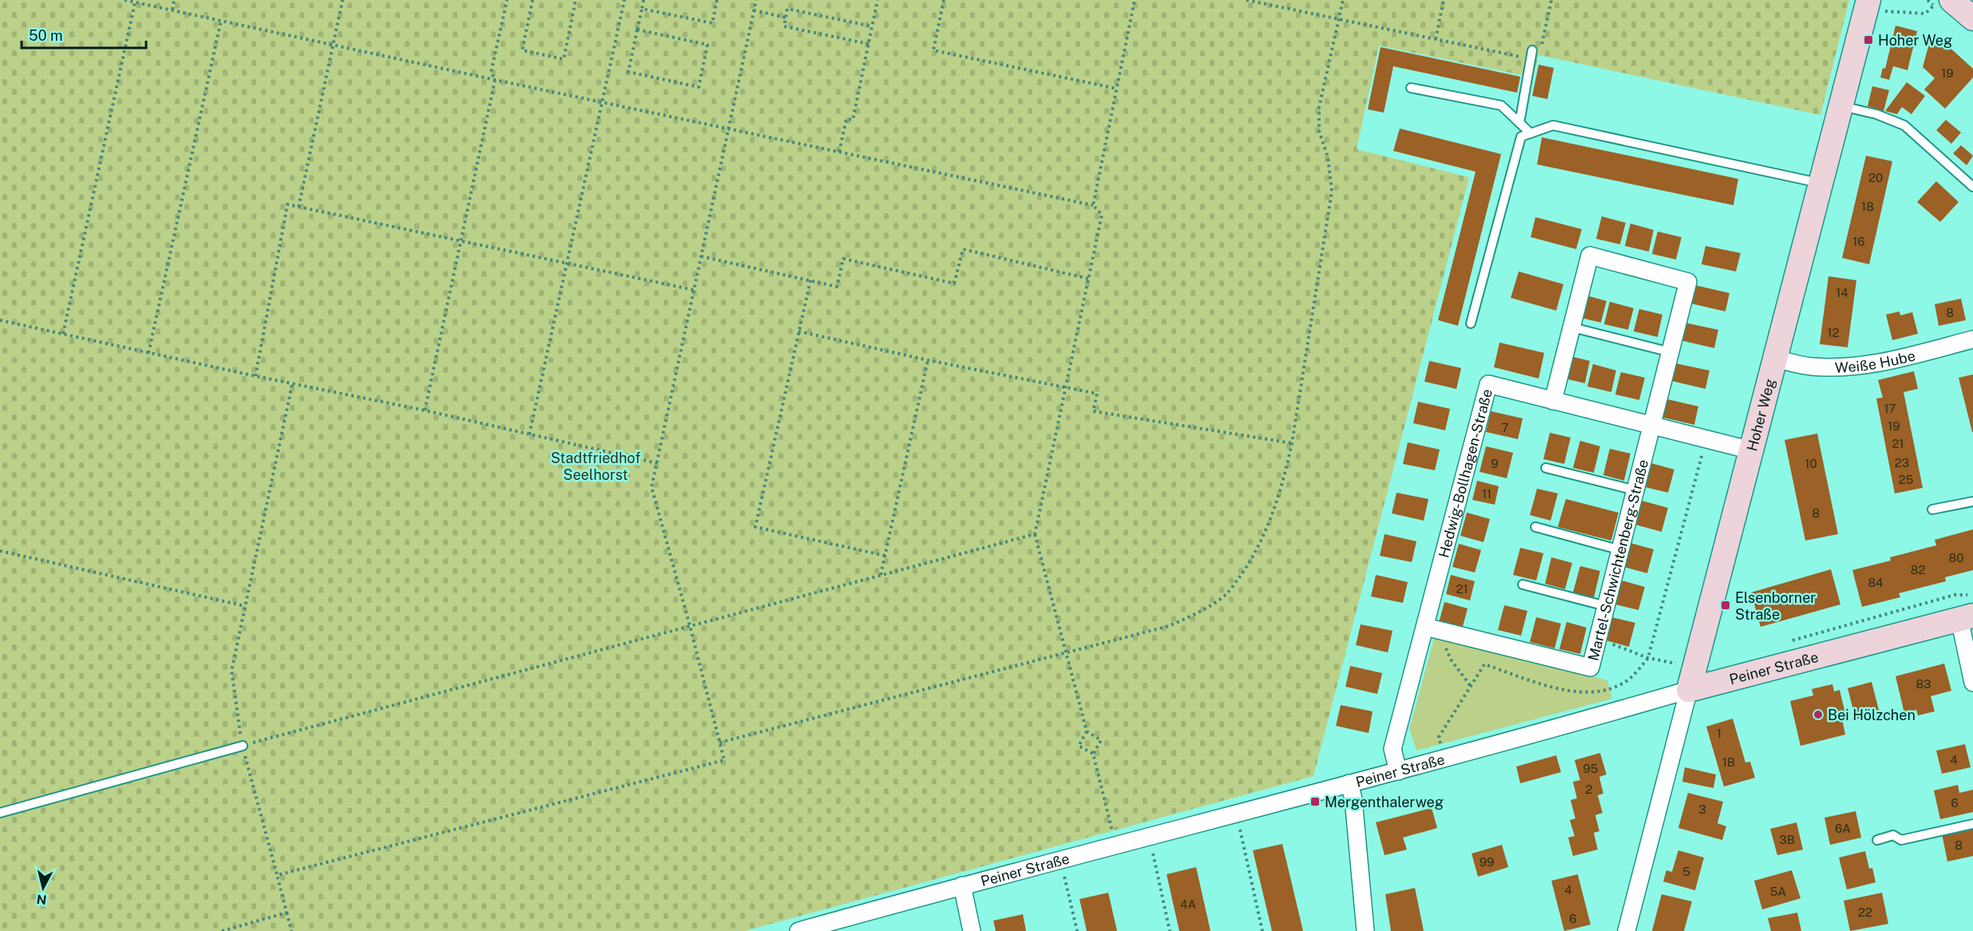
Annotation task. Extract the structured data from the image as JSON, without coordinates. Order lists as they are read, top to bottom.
{
  "streets": {
    "street": [
      "Weiße Hube",
      "Hoher Weg",
      "Hedwig-Bollhagen-Straße",
      "Martel-Schwichtenberg-Straße",
      "Peiner Straße"
    ]
  },
  "crossings": [
    ["Weiße Hube", "Hoher Weg"],
    ["Hoher Weg", "Hedwig-Bollhagen-Straße"],
    ["Hoher Weg", "Peiner Straße"],
    ["Hedwig-Bollhagen-Straße", "Martel-Schwichtenberg-Straße"],
    ["Hedwig-Bollhagen-Straße", "Peiner Straße"]
  ],
  "parks": ["Stadtfriedhof Seelhorst"],
  "places": {
    "transit": ["Hoher Weg", "Elsenborner Straße", "Mergenthalerweg"],
    "other": ["Bei Hölzchen"]
  },
  "house_numbers": [
    "19",
    "20",
    "18",
    "16",
    "14",
    "8",
    "12",
    "17",
    "19",
    "7",
    "21",
    "23",
    "9",
    "10",
    "25",
    "11",
    "8",
    "80",
    "82",
    "84",
    "21",
    "83",
    "1",
    "4",
    "1B",
    "95",
    "2",
    "6",
    "3",
    "6A",
    "3B",
    "8",
    "99",
    "5",
    "4",
    "5A",
    "4A",
    "22",
    "6"
  ],
  "scale_bar": "50 m",
  "north": "bottom"
}
